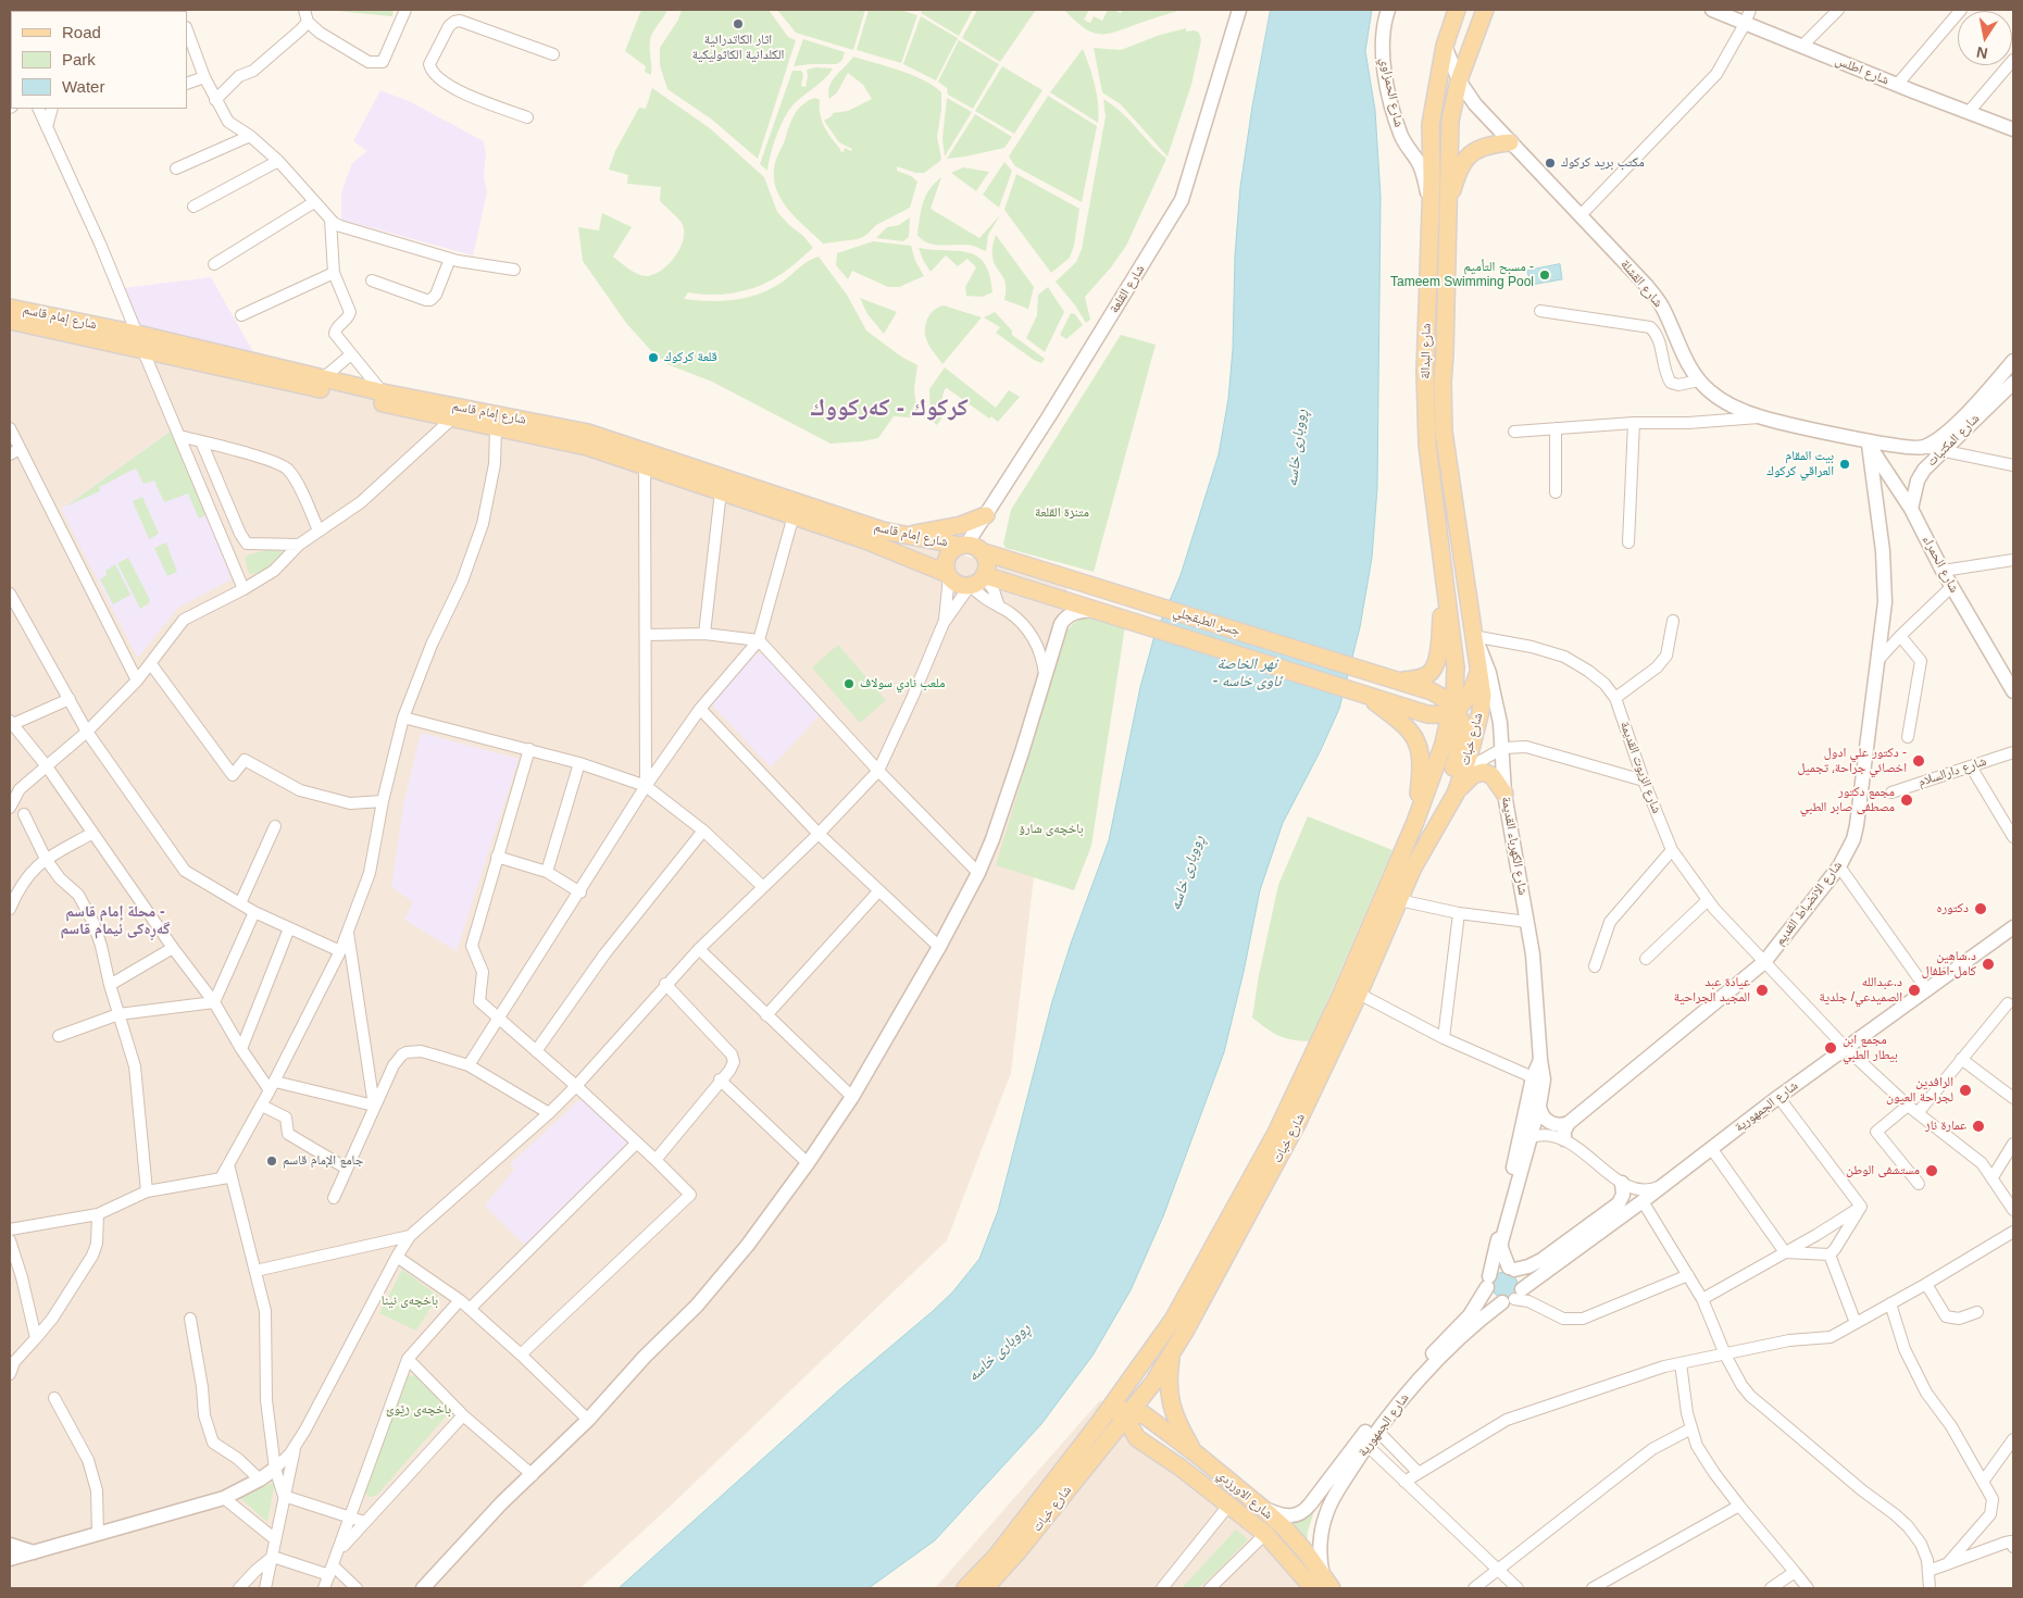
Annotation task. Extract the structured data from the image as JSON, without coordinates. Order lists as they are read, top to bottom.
{
  "streets": {
    "main road": [
      "شارع إمام قاسم",
      "شارع البدالة",
      "جسر الطبقجلي",
      "شارع خبات",
      "شارع الاورزدي"
    ],
    "street": [
      "شارع اطلس",
      "شارع الحمزاوي",
      "شارع القشلة",
      "شارع القلعة",
      "شارع المكتبات",
      "شارع الحمراء",
      "شارع الزيوت القديمة",
      "شارع دارالسلام",
      "شارع الكهرباء القديمة",
      "شارع الانضباط القديم",
      "شارع الجمهورية"
    ]
  },
  "crossings": [
    ["شارع الحمزاوي", "شارع البدالة"],
    ["شارع القشلة", "شارع البدالة"],
    ["شارع القشلة", "شارع المكتبات"],
    ["شارع القشلة", "شارع الحمراء"],
    ["شارع القشلة", "شارع الانضباط القديم"],
    ["شارع القلعة", "شارع إمام قاسم"],
    ["شارع القلعة", "جسر الطبقجلي"],
    ["شارع إمام قاسم", "جسر الطبقجلي"],
    ["شارع البدالة", "جسر الطبقجلي"],
    ["شارع البدالة", "شارع خبات"],
    ["شارع البدالة", "شارع الزيوت القديمة"],
    ["شارع البدالة", "شارع الكهرباء القديمة"],
    ["شارع المكتبات", "شارع الحمراء"],
    ["شارع الحمراء", "شارع الانضباط القديم"],
    ["جسر الطبقجلي", "شارع خبات"],
    ["شارع خبات", "شارع الزيوت القديمة"],
    ["شارع خبات", "شارع الكهرباء القديمة"],
    ["شارع خبات", "شارع الاورزدي"],
    ["شارع الزيوت القديمة", "شارع الكهرباء القديمة"],
    ["شارع الزيوت القديمة", "شارع الانضباط القديم"],
    ["شارع الزيوت القديمة", "شارع الجمهورية"],
    ["شارع الكهرباء القديمة", "شارع الجمهورية"],
    ["شارع الجمهورية", "شارع الاورزدي"]
  ],
  "districts": ["كركوك - کەرکووك", "محلة إمام قاسم - گەڕەکی ئیمام قاسم"],
  "water": ["ڕووباری خاسە", "نهر الخاصة - ئاوی خاسە"],
  "parks": [
    "متنزة القلعة",
    "باخچەی شارۆ",
    "باخچەی نینا",
    "باخچەی زێوێ"
  ],
  "places": [
    "اثار الكاتدرائية الكلدانية الكاثوليكية",
    "مكتب بريد كركوك",
    "مسبح التأميم - Tameem Swimming Pool",
    "قلعة كركوك",
    "بيت المقام العراقي كركوك",
    "ملعب نادي سولاف",
    "دكتور علي ادول - اخصائي جراحة، تجميل",
    "مجمع دكتور مصطفى صابر الطبي",
    "دكتوره",
    "د.شاهين كامل-اطفال",
    "عيادة عبد المجيد الجراحية",
    "د.عبدالله الصميدعي/ جلدية",
    "مجمع ابن بيطار الطبي",
    "الرافدين لجراحة العيون",
    "عمارة ناز",
    "جامع الإمام قاسم",
    "مستشفى الوطن"
  ],
  "legend": ["Road", "Park", "Water"],
  "north": "bottom"
}
